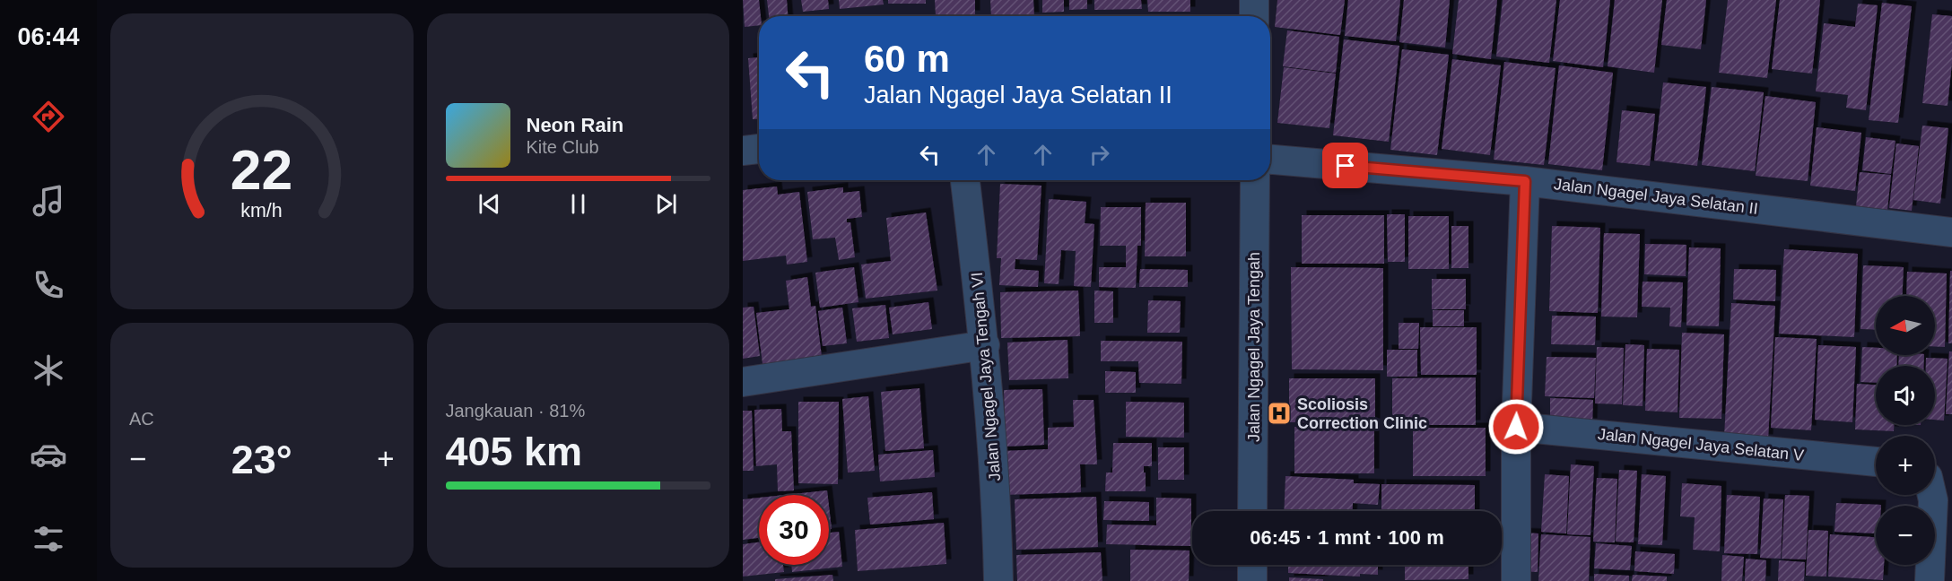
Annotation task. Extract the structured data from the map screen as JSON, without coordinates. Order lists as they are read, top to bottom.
{
  "streets": {
    "street": [
      "Jalan Ngagel Jaya Selatan II",
      "Jalan Ngagel Jaya Tengah",
      "Jalan Ngagel Jaya Tengah VI",
      "Jalan Ngagel Jaya Selatan V"
    ]
  },
  "places": {
    "hospital": ["Scoliosis Correction Clinic"]
  },
  "north": "left",
  "page": {
    "tabs": "06:44",
    "turn": ["60 m", "Jalan Ngagel Jaya Selatan II"],
    "song": ["Neon Rain", "Kite Club"],
    "map_buttons": ["+", "−"],
    "tile": [
      "AC",
      ["Jangkauan · 81%", "405 km"]
    ],
    "heat": ["−", "23°", "+"],
    "limit": "30",
    "trip": "06:45 · 1 mnt · 100 m",
    "gauge": ["22", "km/h"]
  }
}
